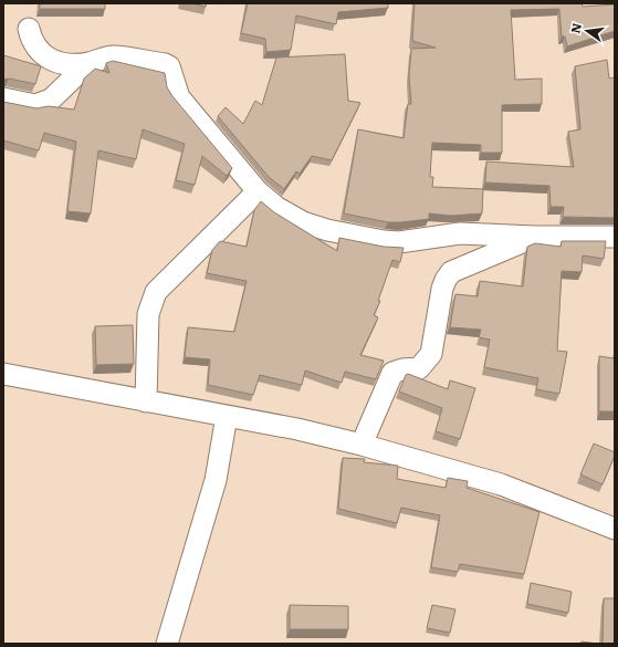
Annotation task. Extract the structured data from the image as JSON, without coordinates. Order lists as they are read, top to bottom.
{
  "north": "left"
}
